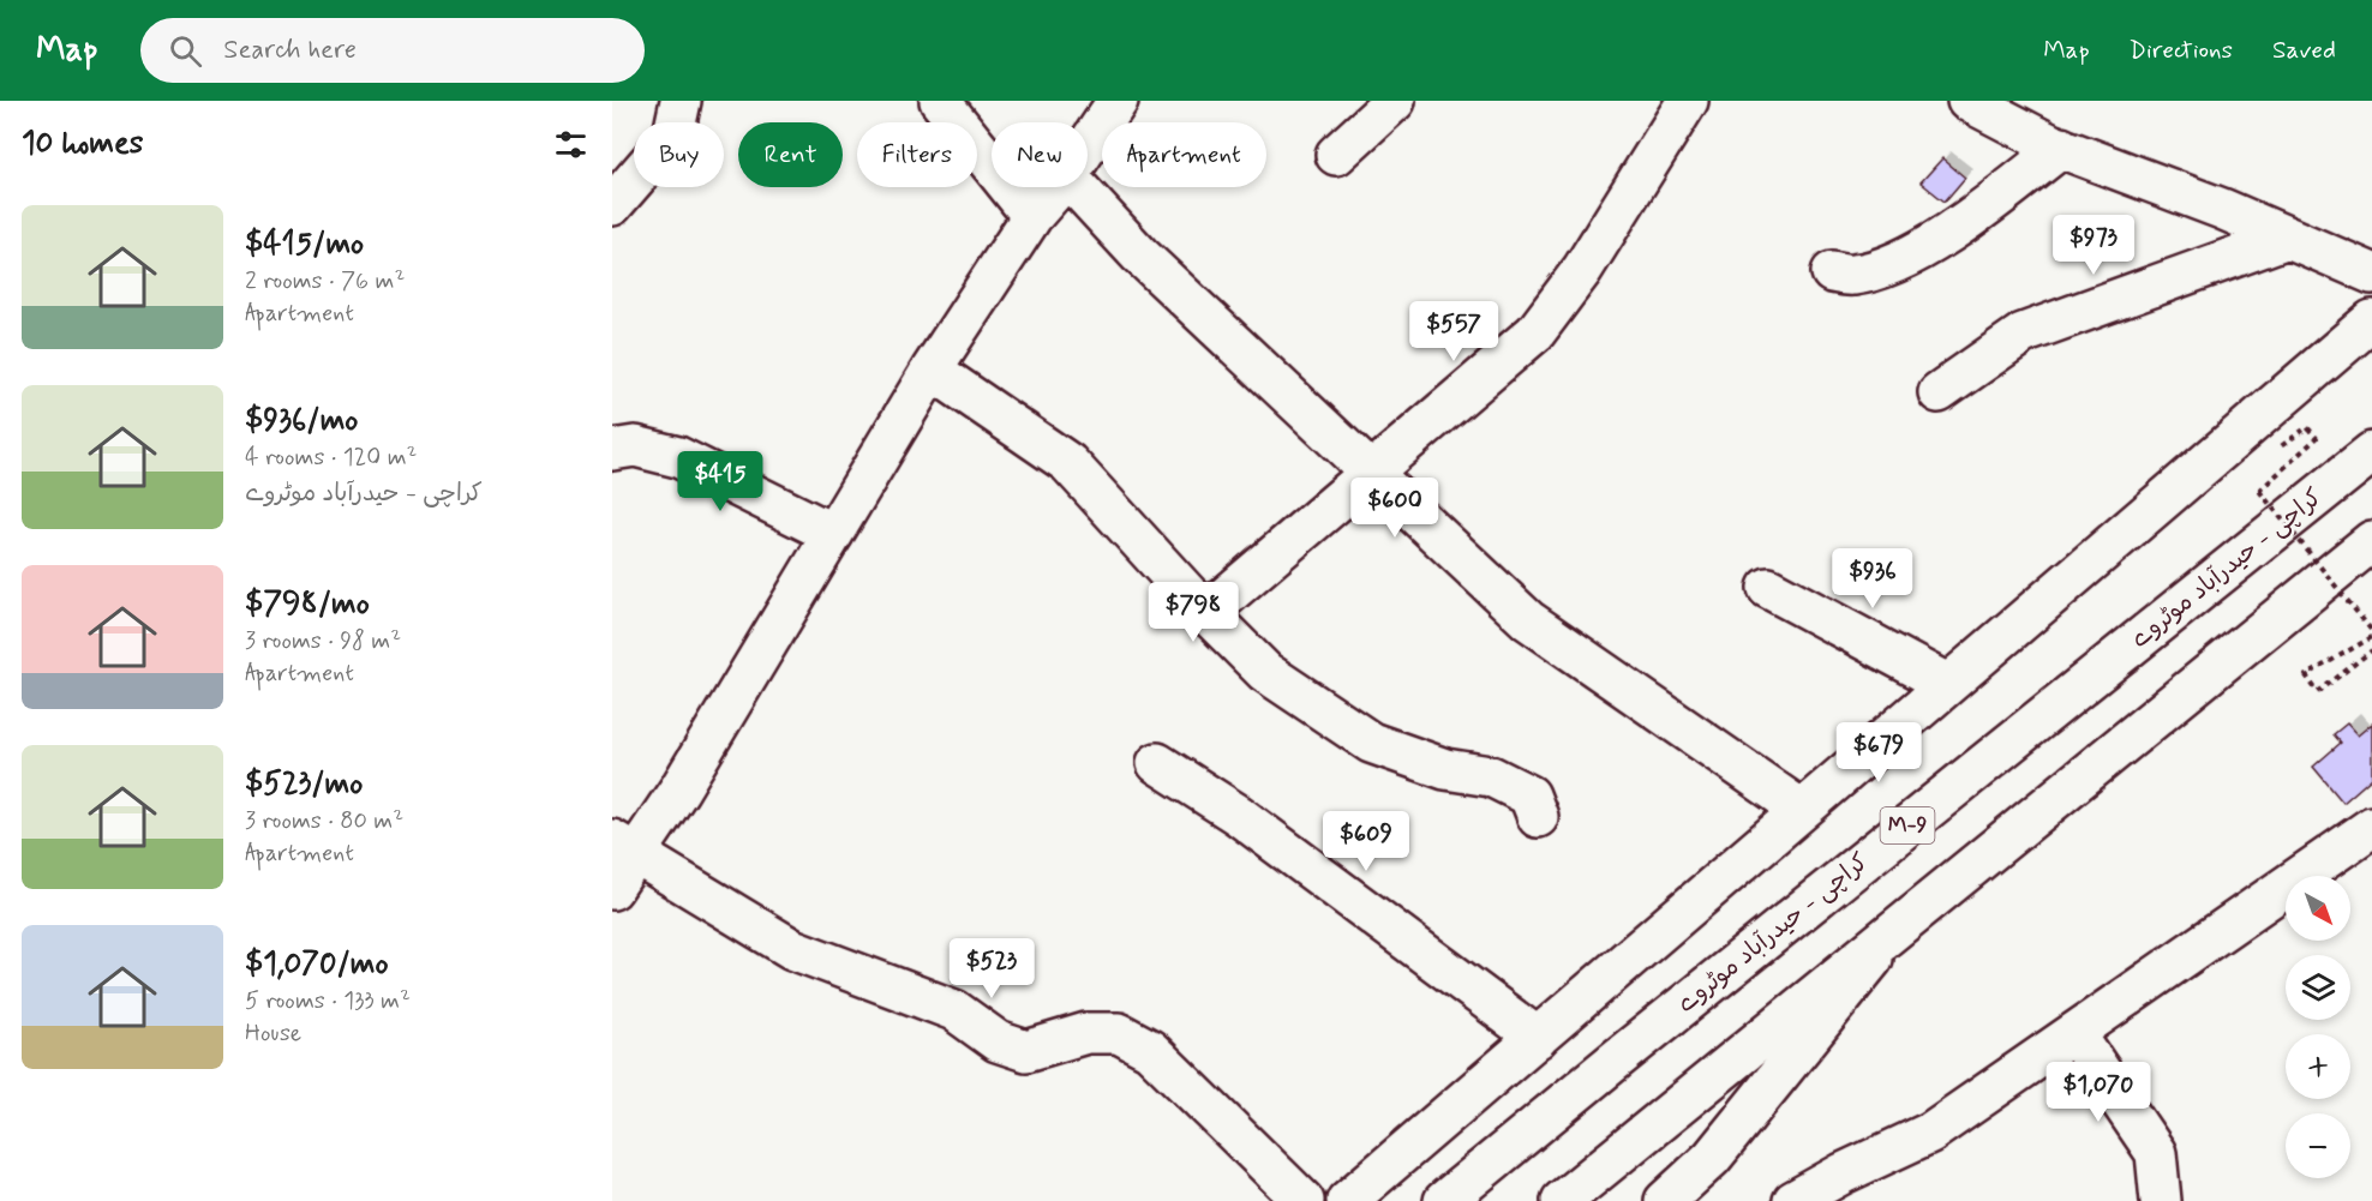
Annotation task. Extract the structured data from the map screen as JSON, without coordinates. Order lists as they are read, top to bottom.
{
  "streets": {
    "main road": ["کراچی - حیدرآباد موٹروے", "M-9"]
  },
  "north": "bottom right",
  "page": {
    "header": "Map",
    "search": "Search here",
    "nav": ["Map", "Directions", "Saved"],
    "heading": "10 homes",
    "chip": [
      "Buy",
      "Rent",
      "Filters",
      "New",
      "Apartment"
    ],
    "list": [
      {
        "name": "$415/mo",
        "note": "2 rooms · 76 m² · Apartment"
      },
      {
        "name": "$936/mo",
        "note": "4 rooms · 120 m² · کراچی - حیدرآباد موٹروے"
      },
      {
        "name": "$798/mo",
        "note": "3 rooms · 98 m² · Apartment"
      },
      {
        "name": "$523/mo",
        "note": "3 rooms · 80 m² · Apartment"
      },
      {
        "name": "$1,070/mo",
        "note": "5 rooms · 133 m² · House"
      }
    ],
    "price": [
      "$973",
      "$557",
      "$415",
      "$600",
      "$936",
      "$798",
      "$679",
      "$609",
      "$523",
      "$1,070"
    ],
    "map_buttons": ["+", "−"]
  }
}
